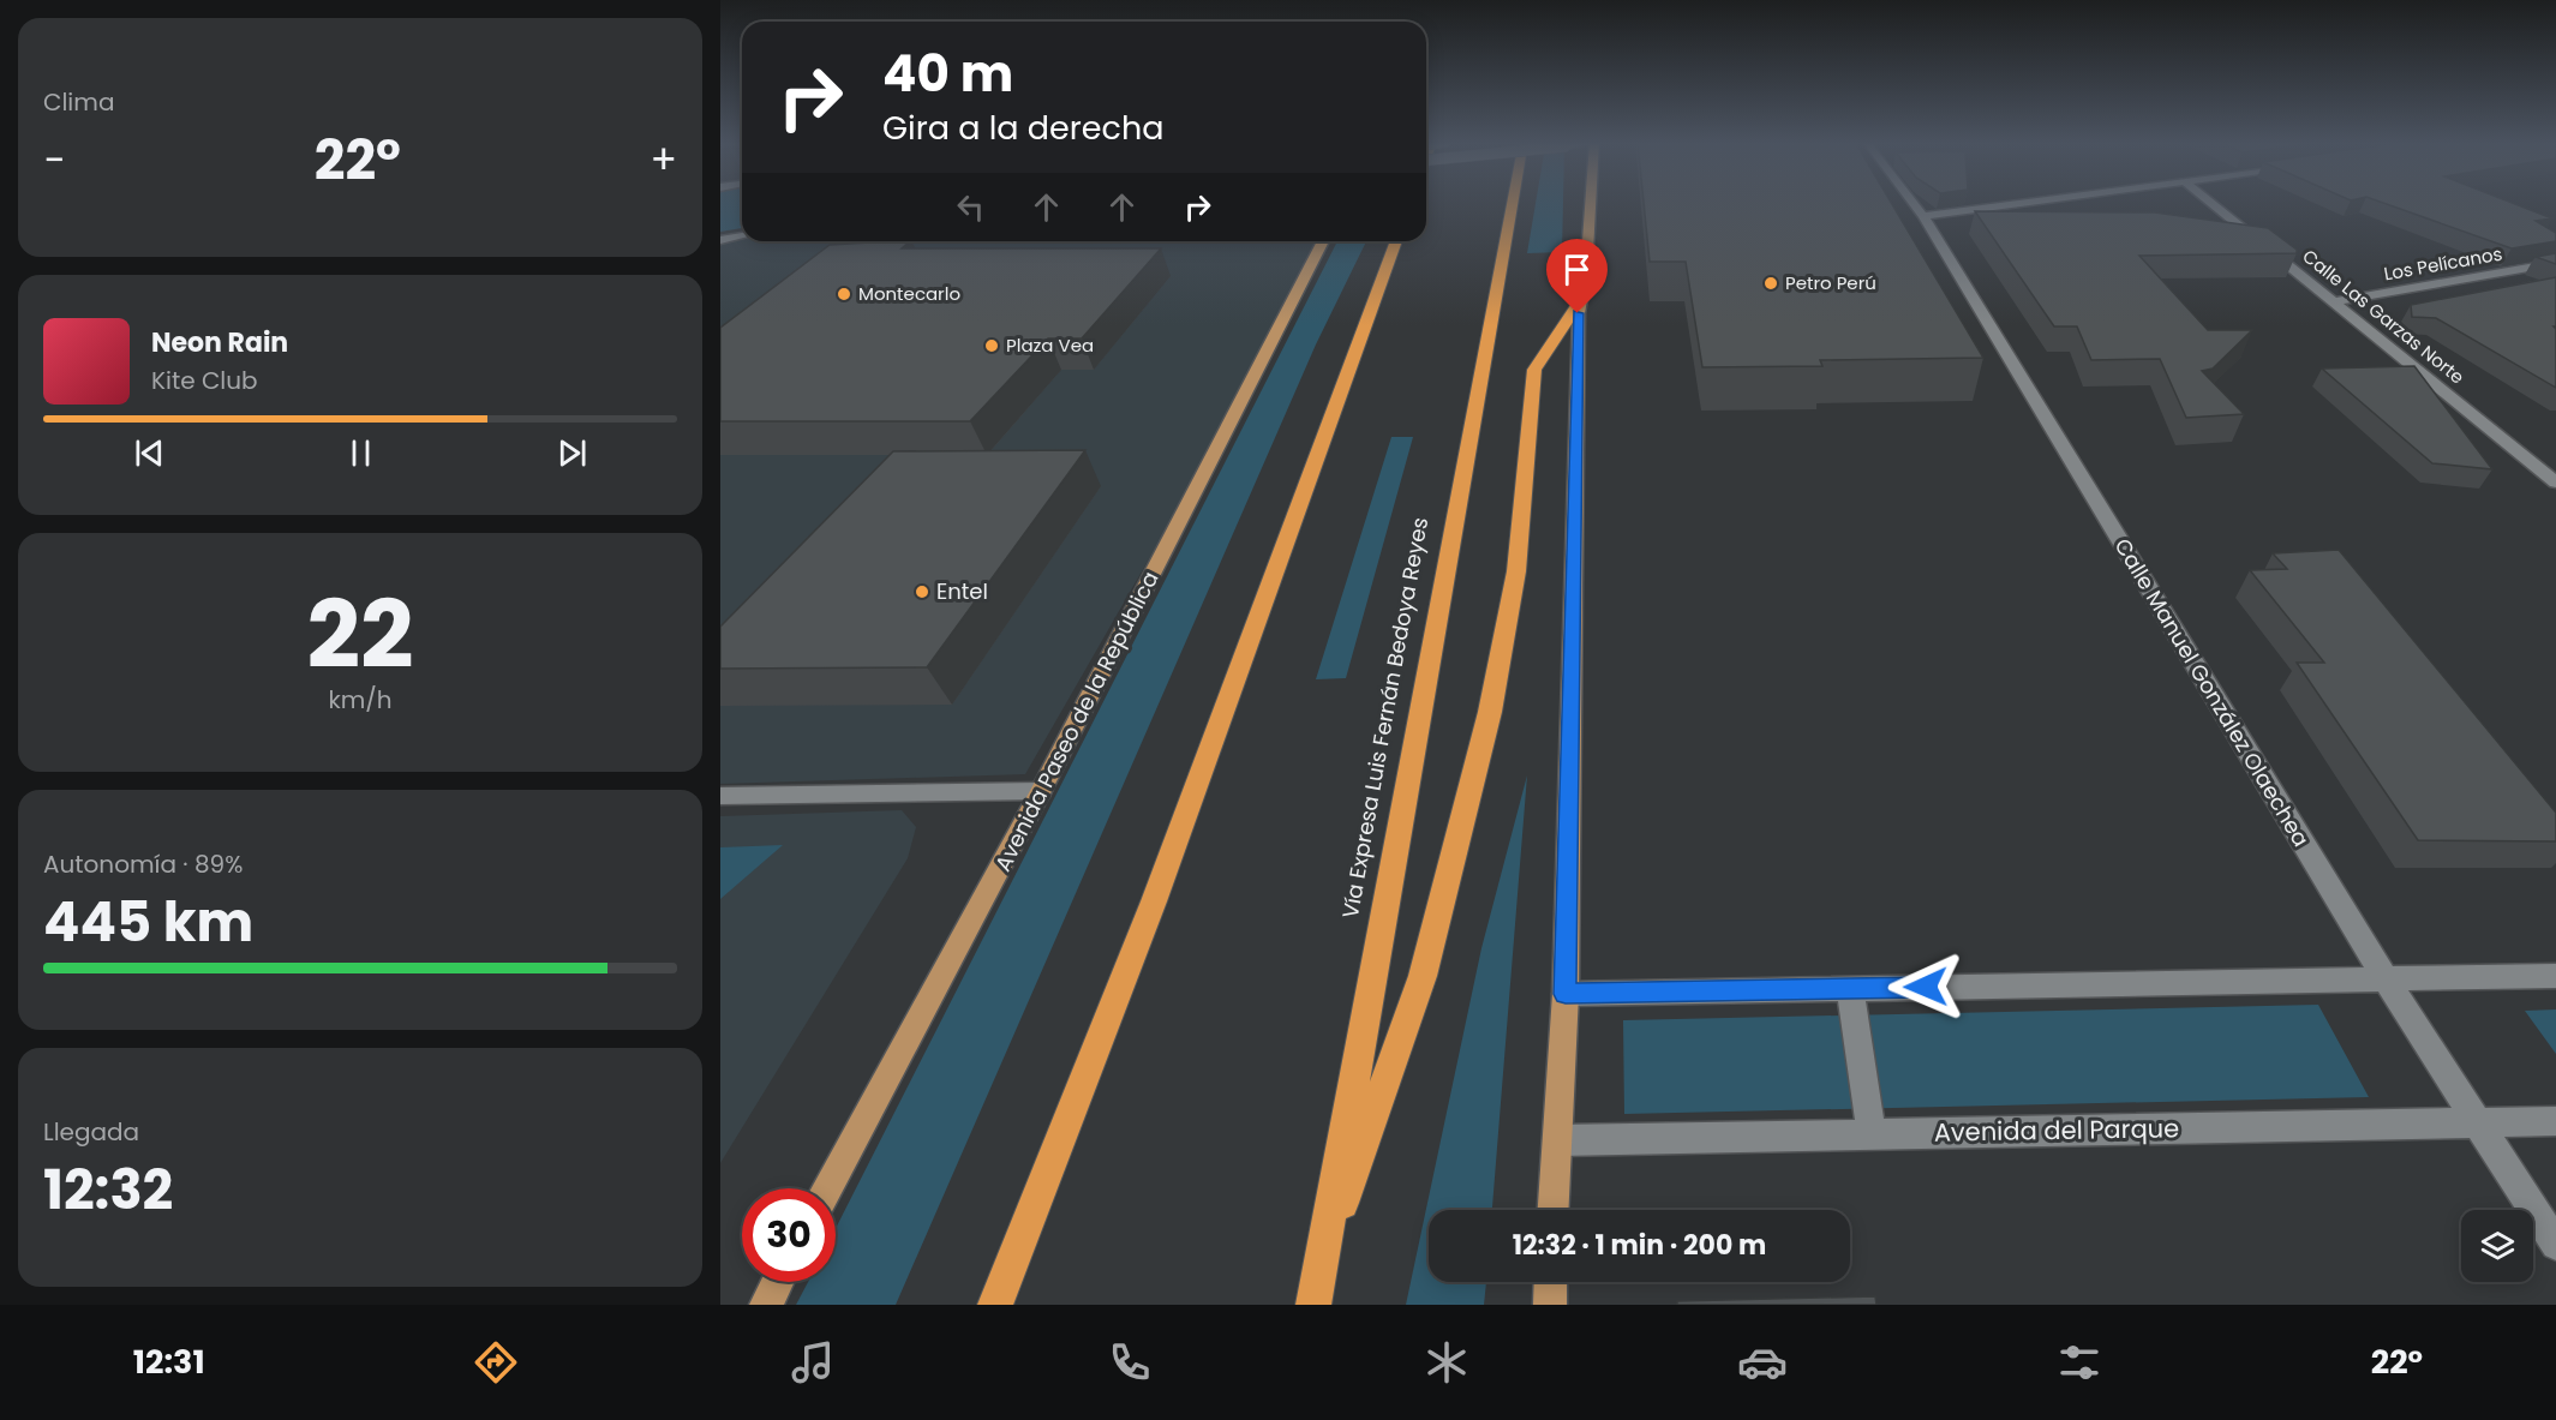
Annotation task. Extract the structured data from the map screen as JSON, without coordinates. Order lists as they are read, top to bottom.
{
  "streets": {
    "highway": ["Vía Expresa Luis Fernán Bedoya Reyes"],
    "main road": ["Avenida Paseo de la República"],
    "street": [
      "Los Pelícanos",
      "Calle Las Garzas Norte",
      "Calle Manuel González Olaechea",
      "Avenida del Parque"
    ]
  },
  "crossings": [
    ["Los Pelícanos", "Calle Las Garzas Norte"],
    ["Calle Manuel González Olaechea", "Avenida del Parque"]
  ],
  "places": [
    "Petro Perú",
    "Montecarlo",
    "Plaza Vea",
    "Entel"
  ],
  "page": {
    "tile": [
      "Clima",
      ["22", "km/h"],
      ["Autonomía · 89%", "445 km"],
      ["Llegada", "12:32"]
    ],
    "turn": ["40 m", "Gira a la derecha"],
    "heat": ["−", "22°", "+"],
    "song": ["Neon Rain", "Kite Club"],
    "limit": "30",
    "trip": "12:32 · 1 min · 200 m",
    "tabs": ["12:31", "22°"]
  }
}
